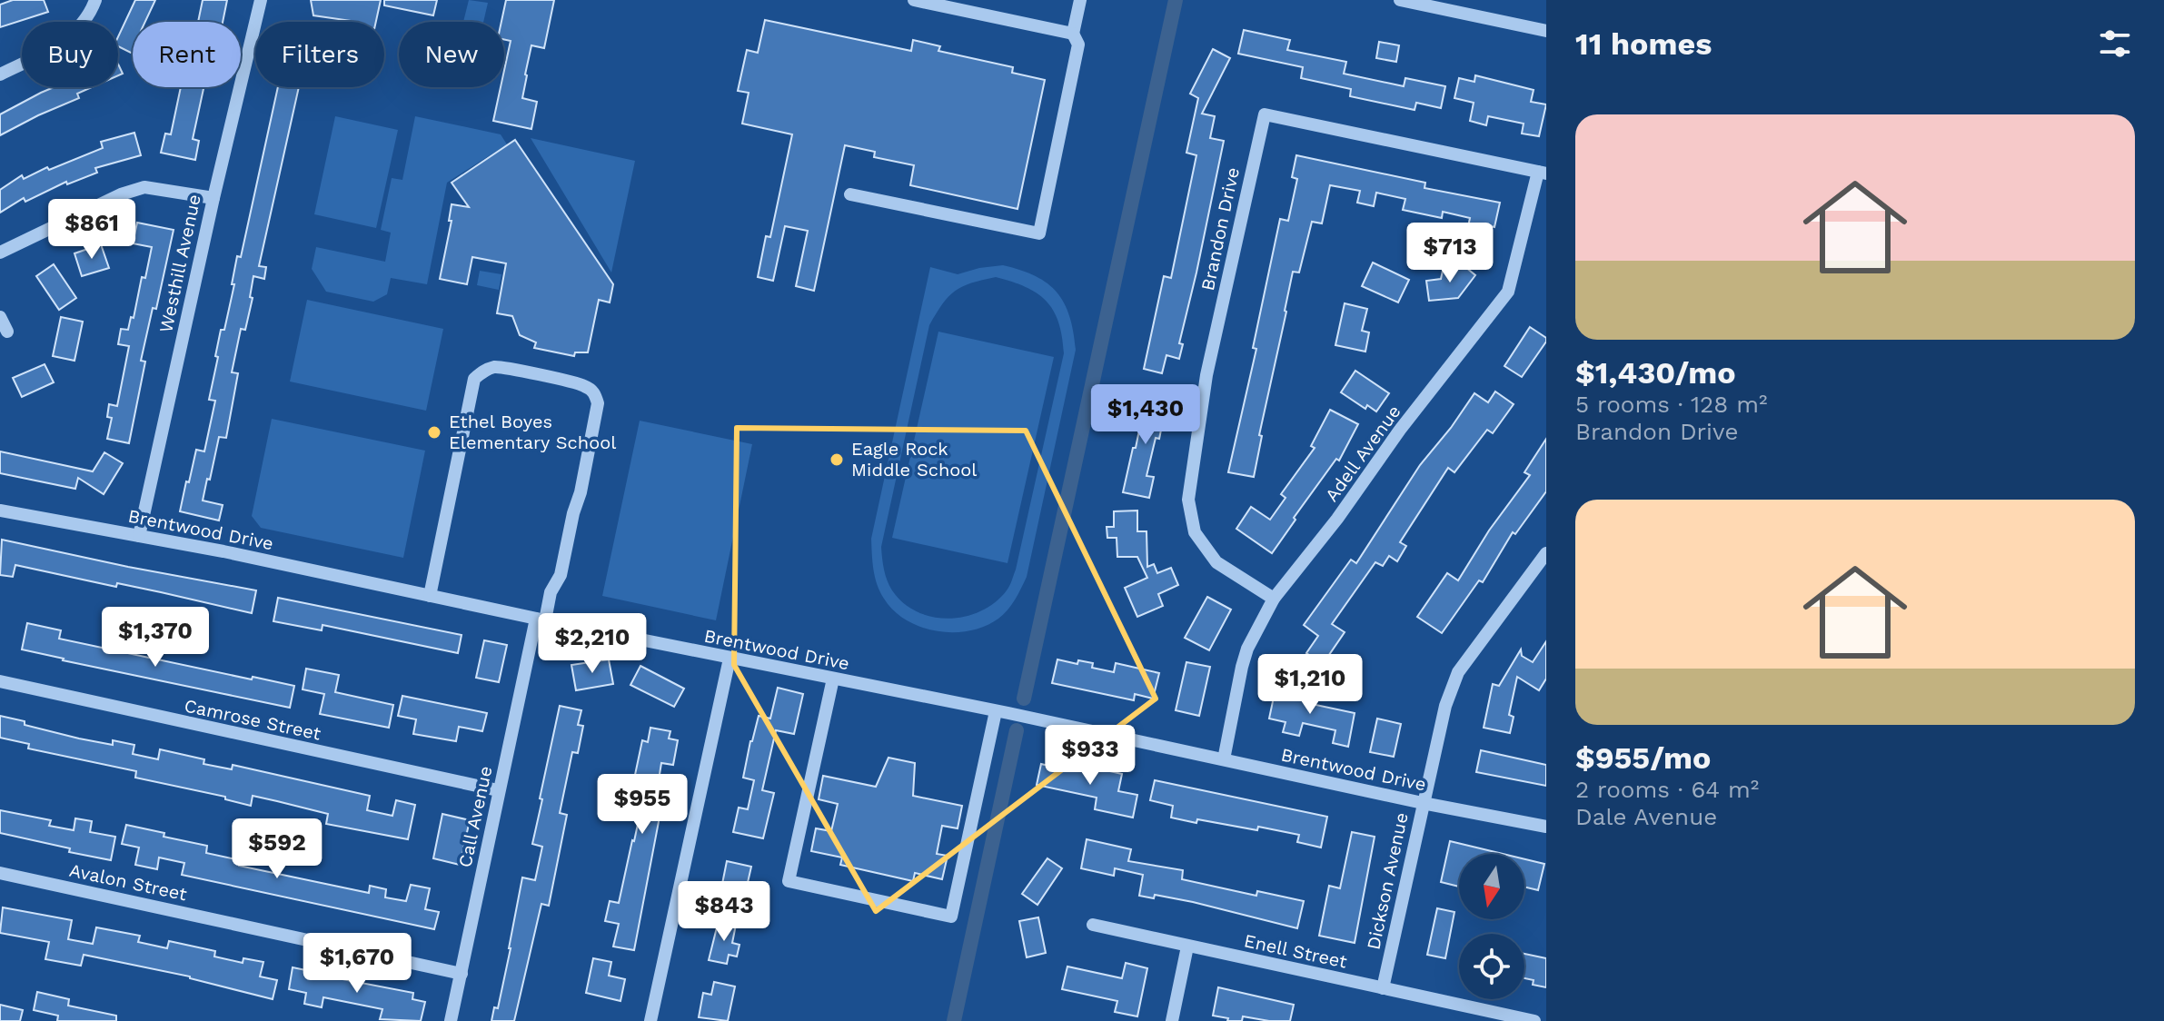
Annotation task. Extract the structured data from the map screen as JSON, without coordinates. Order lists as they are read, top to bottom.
{
  "streets": {
    "street": [
      "Brandon Drive",
      "Westhill Avenue",
      "Adell Avenue",
      "Brentwood Drive",
      "Camrose Street",
      "Call Avenue",
      "Dickson Avenue",
      "Avalon Street",
      "Enell Street"
    ]
  },
  "crossings": [
    ["Brandon Drive", "Adell Avenue"],
    ["Westhill Avenue", "Brentwood Drive"],
    ["Adell Avenue", "Brentwood Drive"],
    ["Brentwood Drive", "Call Avenue"],
    ["Brentwood Drive", "Dickson Avenue"],
    ["Camrose Street", "Call Avenue"],
    ["Call Avenue", "Avalon Street"],
    ["Dickson Avenue", "Enell Street"]
  ],
  "places": ["Ethel Boyes Elementary School", "Eagle Rock Middle School"],
  "north": "bottom",
  "page": {
    "heading": "11 homes",
    "chip": [
      "Buy",
      "Rent",
      "Filters",
      "New"
    ],
    "list": [
      {
        "name": "$1,430/mo",
        "note": "5 rooms · 128 m² · Brandon Drive"
      },
      {
        "name": "$955/mo",
        "note": "2 rooms · 64 m² · Dale Avenue"
      }
    ],
    "price": [
      "$861",
      "$713",
      "$1,430",
      "$1,370",
      "$2,210",
      "$1,210",
      "$933",
      "$955",
      "$592",
      "$843",
      "$1,670"
    ]
  }
}
